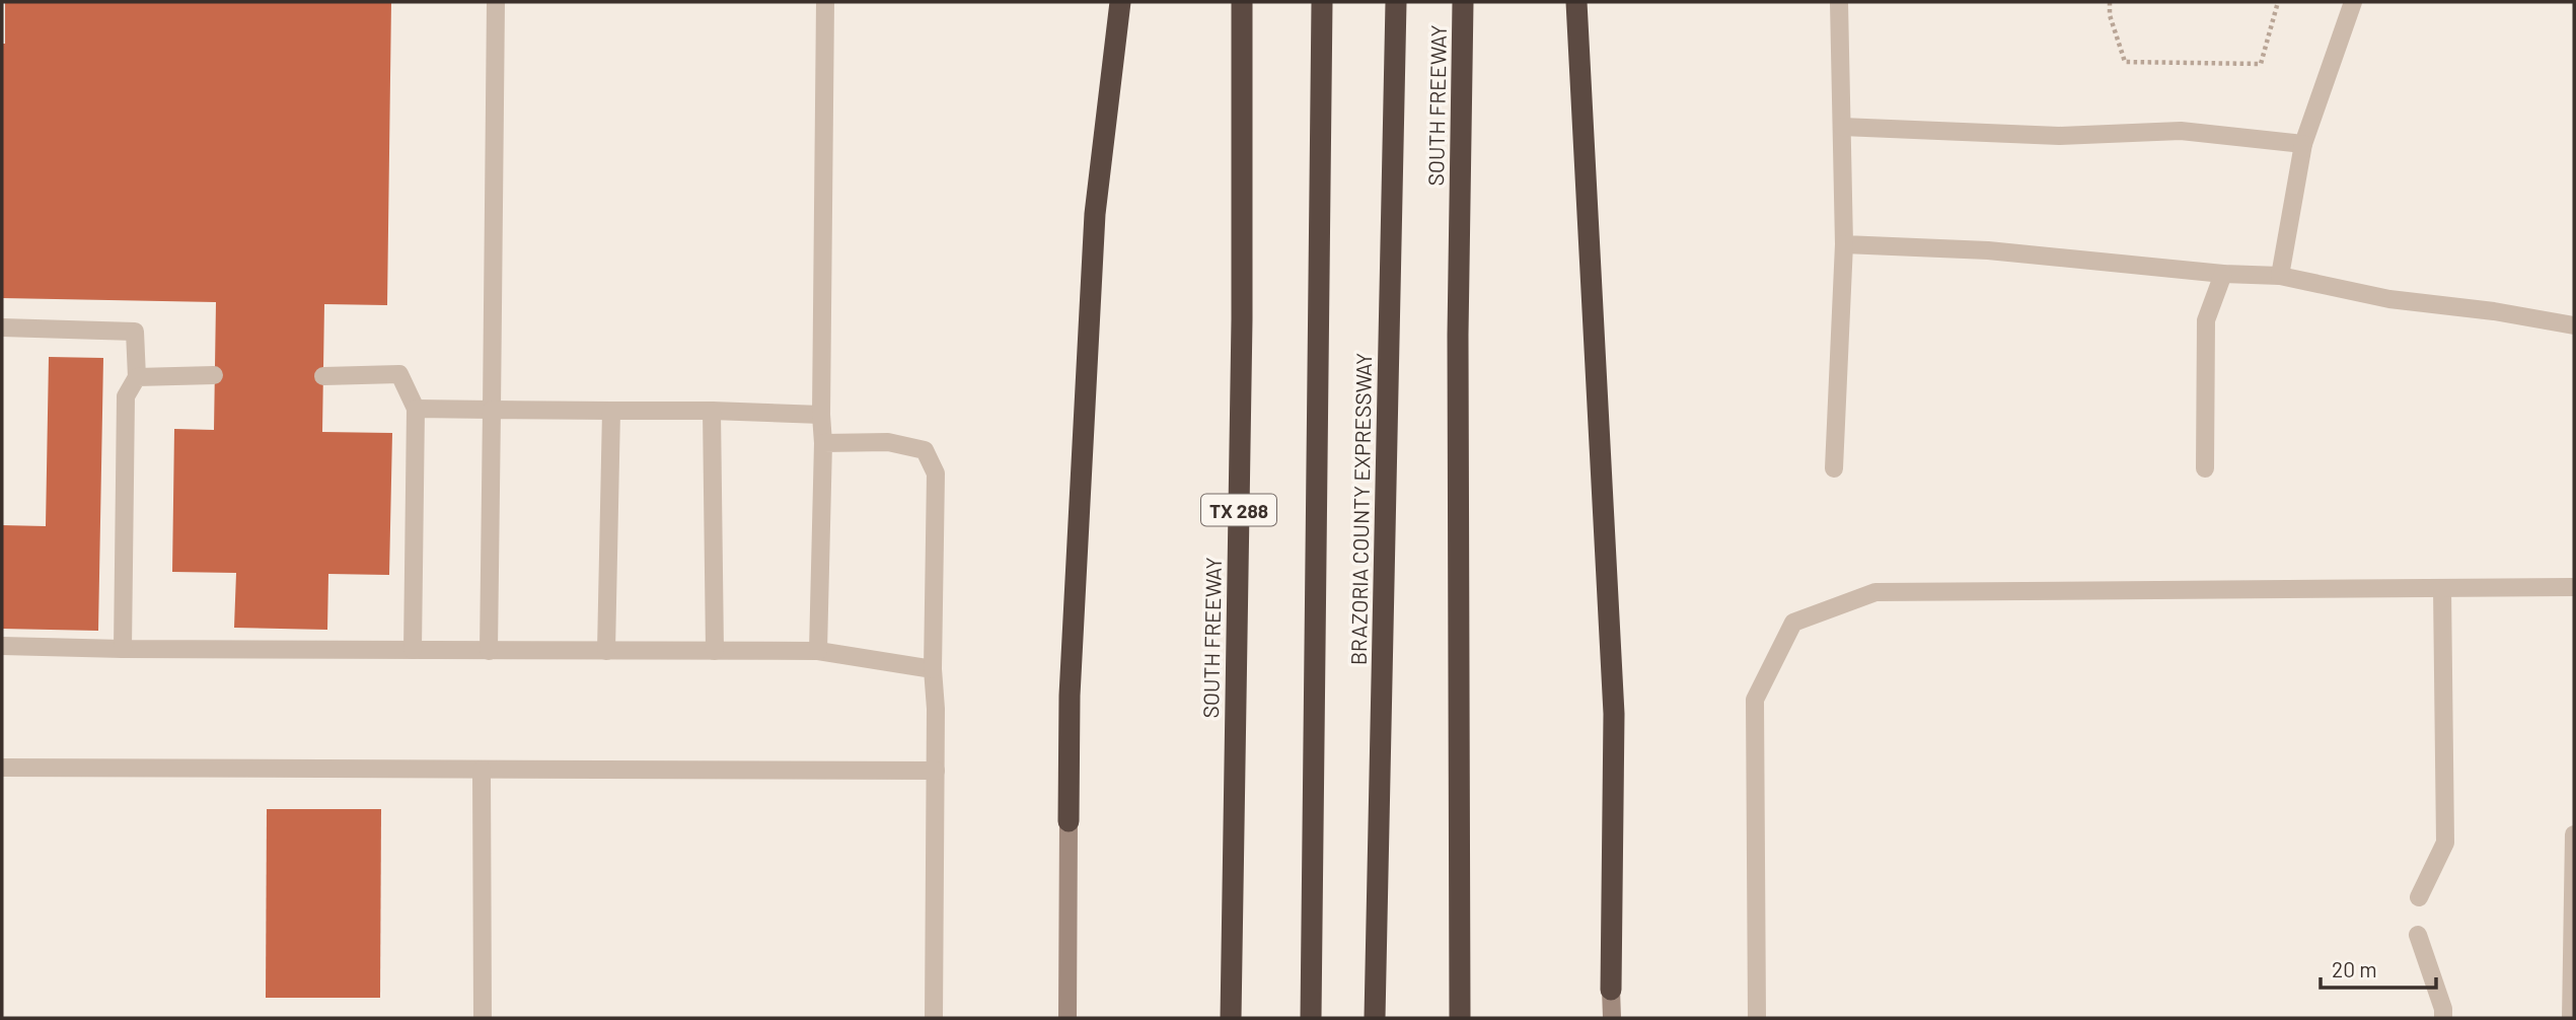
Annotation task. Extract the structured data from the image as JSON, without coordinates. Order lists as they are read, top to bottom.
{
  "streets": {
    "highway": ["SOUTH FREEWAY", "BRAZORIA COUNTY EXPRESSWAY", "TX 288"]
  },
  "scale_bar": "20 m"
}
